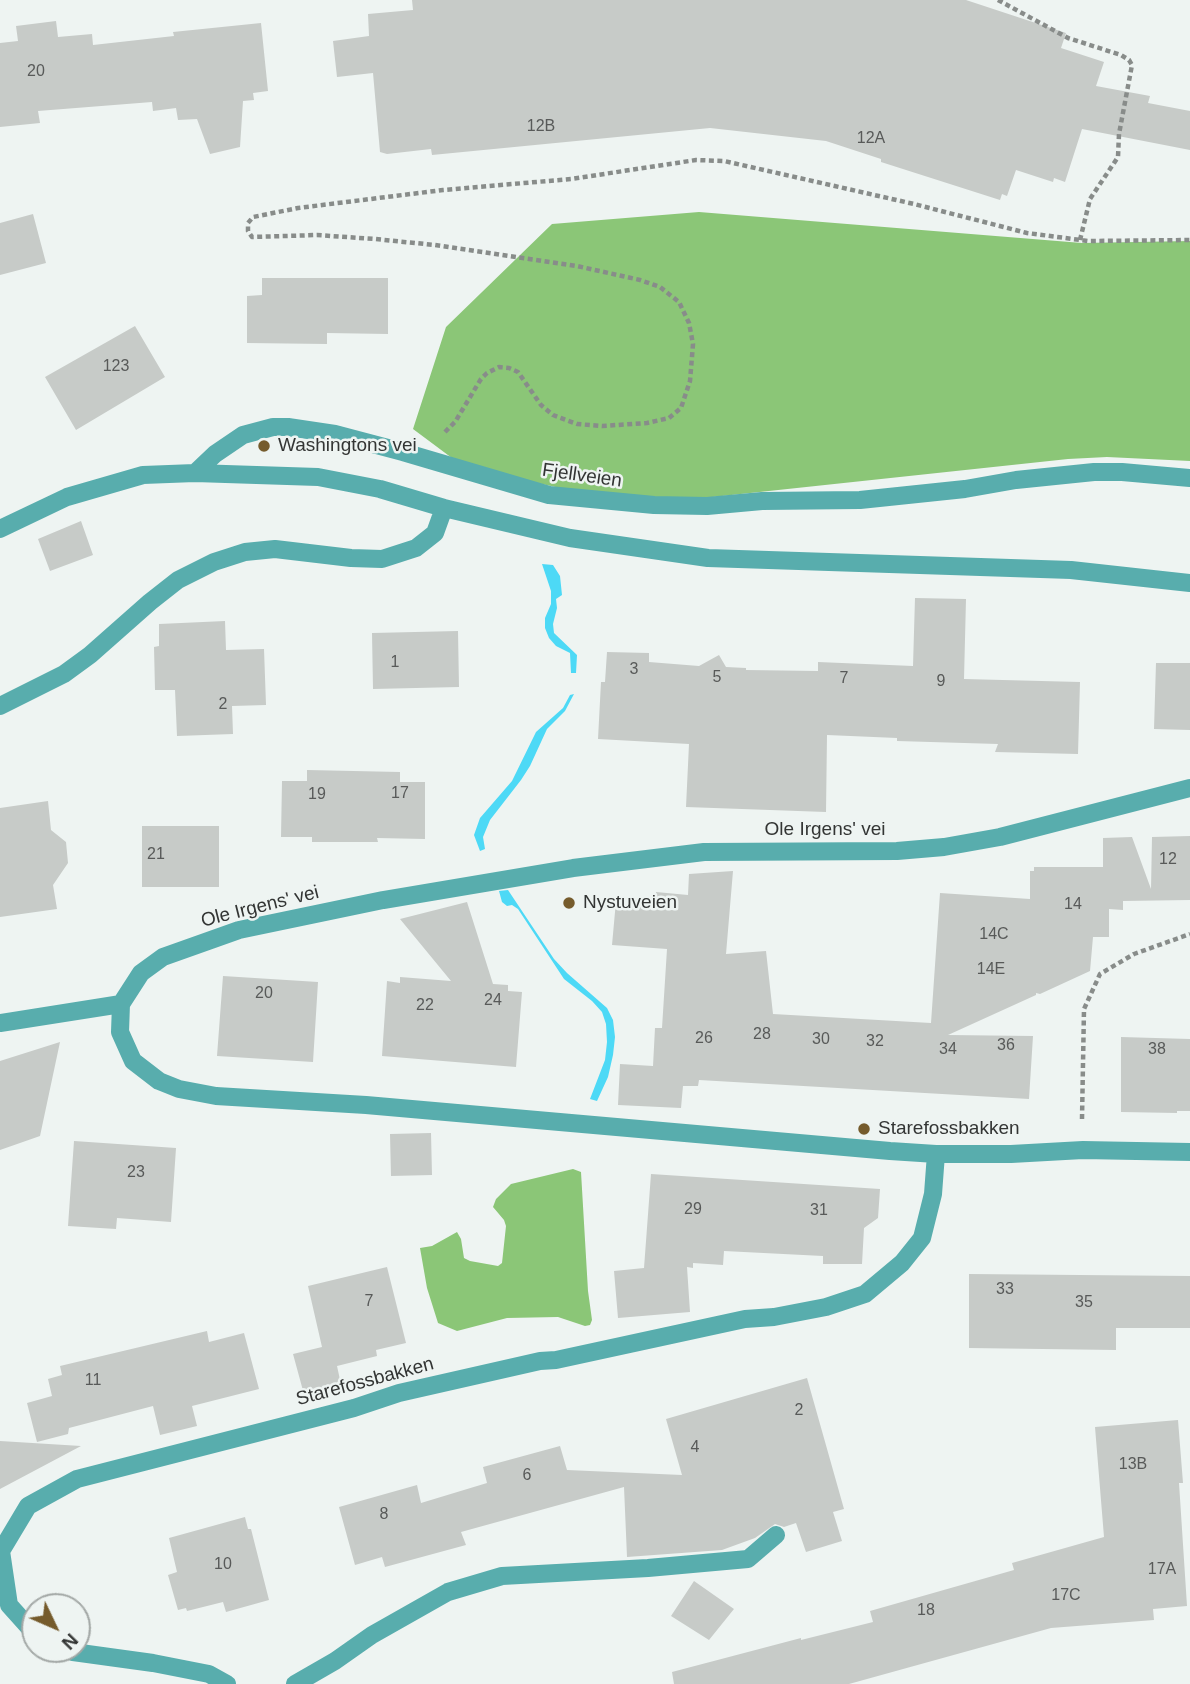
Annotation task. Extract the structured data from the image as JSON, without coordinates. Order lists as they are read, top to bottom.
{
  "streets": {
    "street": ["Fjellveien", "Ole Irgens' vei", "Starefossbakken"]
  },
  "places": ["Washingtons vei", "Nystuveien", "Starefossbakken"],
  "house_numbers": [
    "20",
    "12B",
    "12A",
    "123",
    "1",
    "3",
    "5",
    "7",
    "9",
    "2",
    "17",
    "19",
    "21",
    "12",
    "14",
    "14C",
    "14E",
    "20",
    "24",
    "22",
    "28",
    "26",
    "30",
    "32",
    "36",
    "34",
    "38",
    "23",
    "29",
    "31",
    "33",
    "7",
    "35",
    "11",
    "2",
    "4",
    "13B",
    "6",
    "8",
    "10",
    "17A",
    "17C",
    "18"
  ],
  "north": "bottom right"
}
